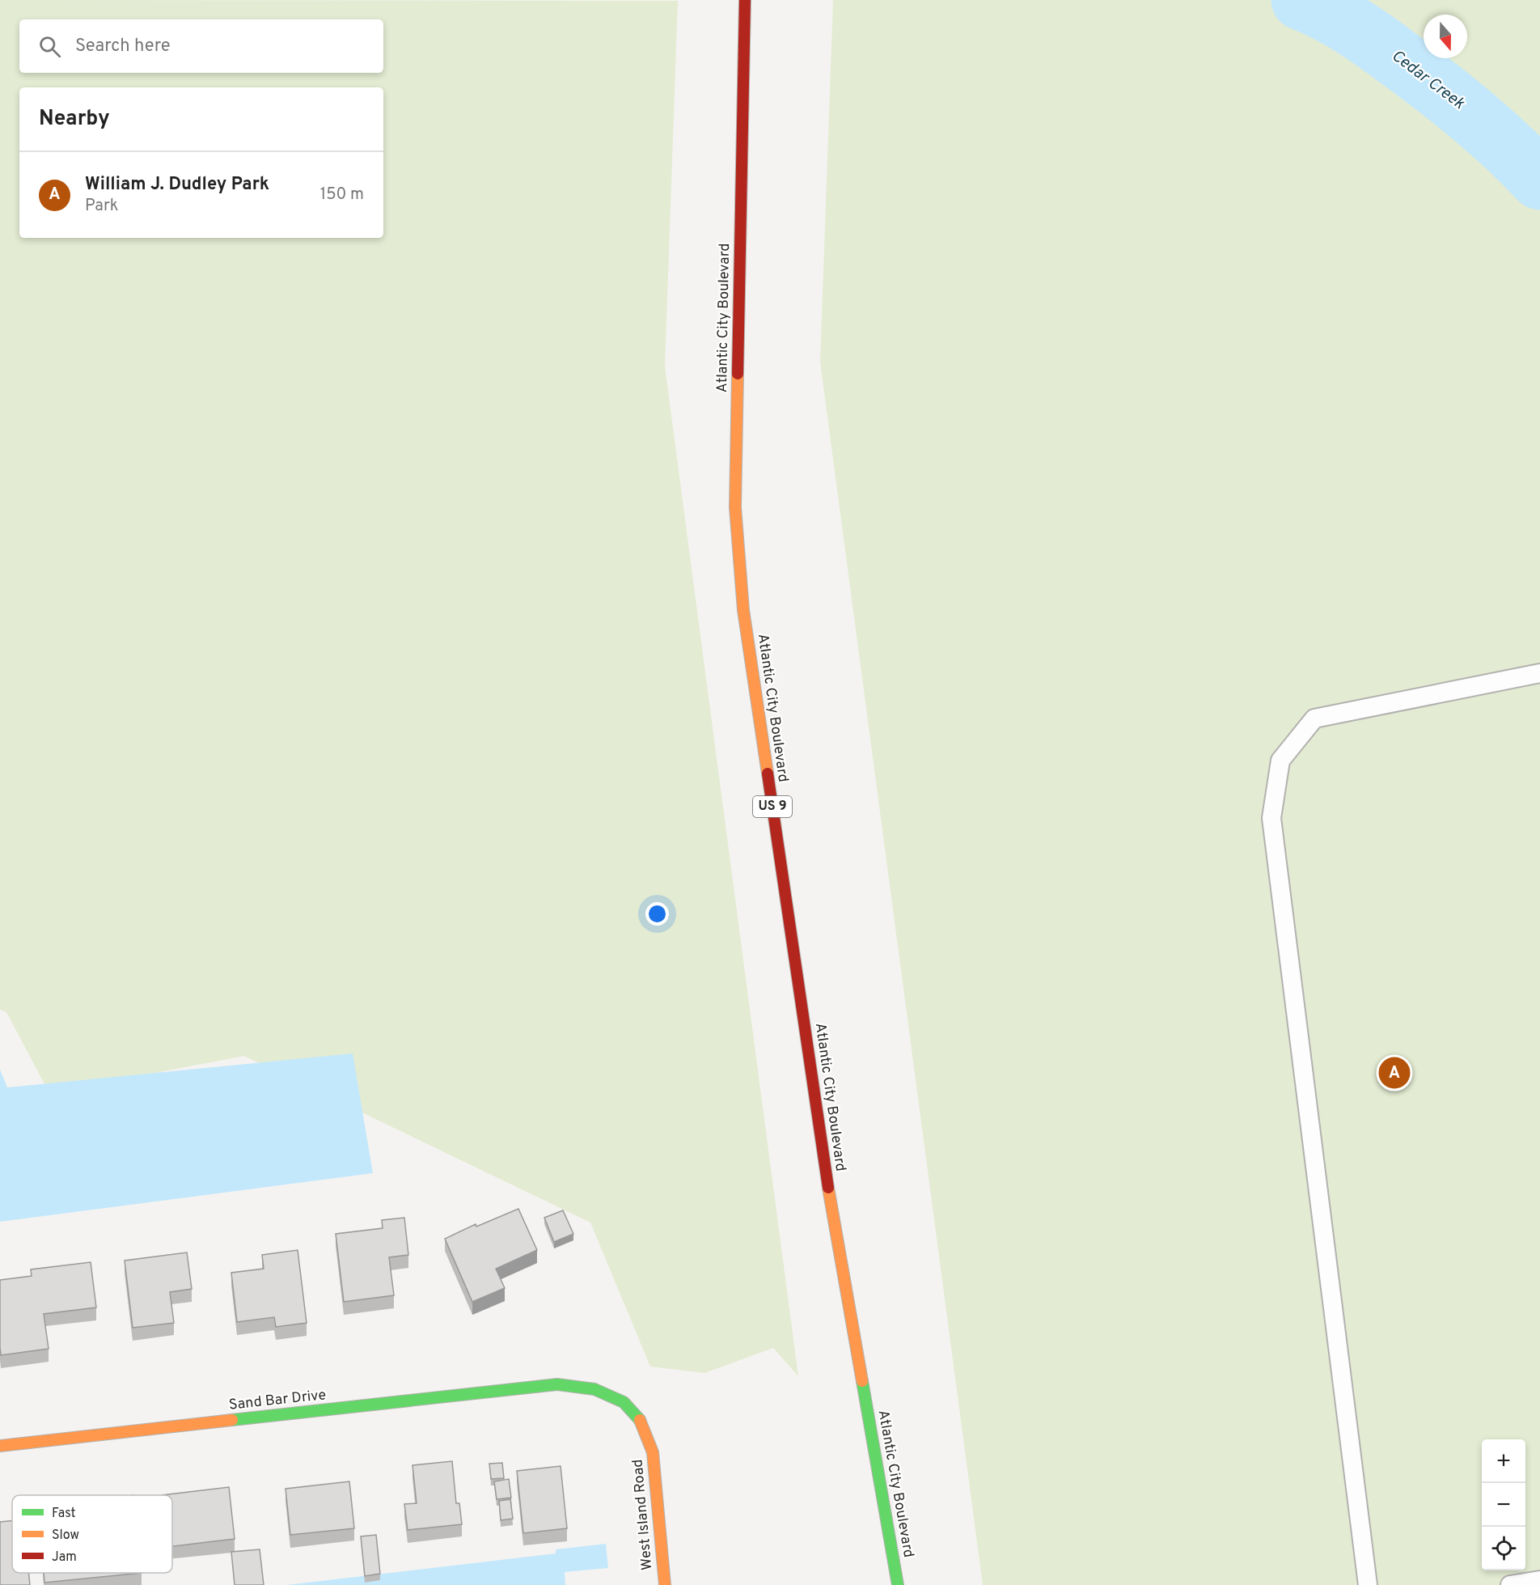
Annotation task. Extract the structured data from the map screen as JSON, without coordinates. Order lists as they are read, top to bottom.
{
  "streets": {
    "main road": [
      "Atlantic City Boulevard",
      "US 9",
      "Sand Bar Drive",
      "West Island Road"
    ]
  },
  "crossings": [
    ["Sand Bar Drive", "West Island Road"]
  ],
  "water": ["Cedar Creek"],
  "legend": ["Fast", "Slow", "Jam"],
  "north": "bottom",
  "page": {
    "search": "Search here",
    "heading": "Nearby",
    "list": [
      {
        "mark": "A",
        "name": "William J. Dudley Park",
        "note": "Park",
        "value": "150 m"
      }
    ],
    "pins": "A",
    "map_buttons": ["+", "−"]
  }
}
